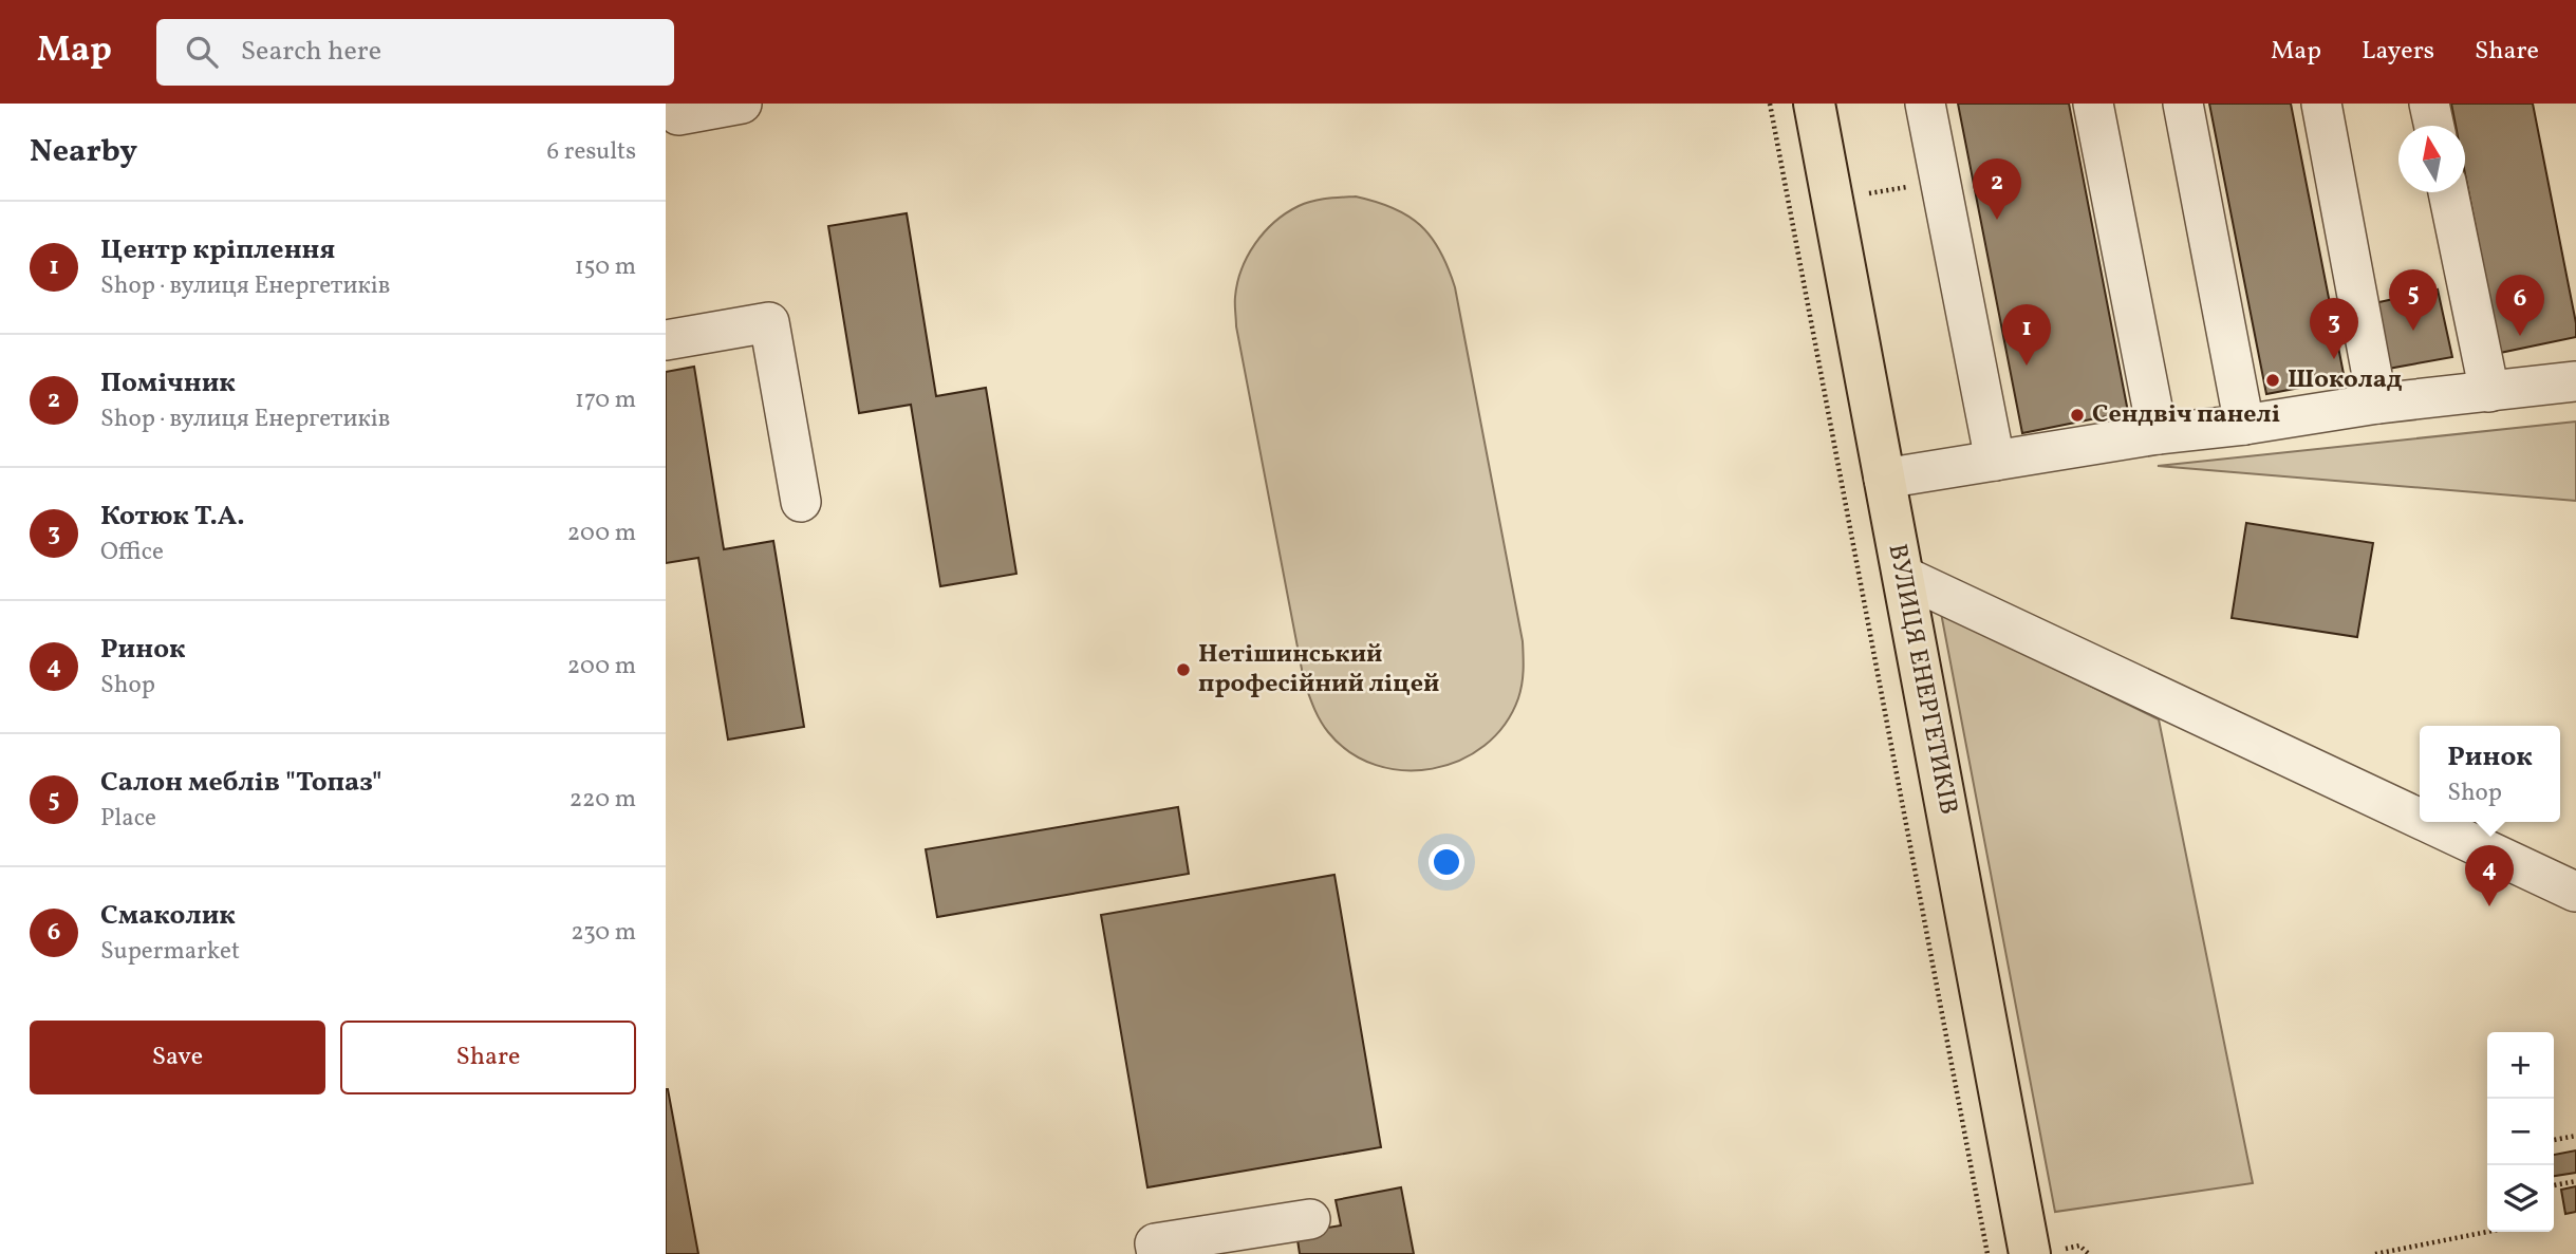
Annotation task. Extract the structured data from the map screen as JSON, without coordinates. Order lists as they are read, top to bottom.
{
  "streets": {
    "main road": ["ВУЛИЦЯ ЕНЕРГЕТИКІВ"]
  },
  "places": ["Шоколад", "Сендвіч панелі", "Нетішинський професійний ліцей"],
  "north": "top",
  "page": {
    "header": "Map",
    "search": "Search here",
    "nav": ["Map", "Layers", "Share"],
    "heading": ["Nearby", "6 results"],
    "pins": [
      "2",
      "5",
      "6",
      "3",
      "1",
      "4"
    ],
    "list": [
      {
        "mark": "1",
        "name": "Центр кріплення",
        "note": "Shop · вулиця Енергетиків",
        "value": "150 m"
      },
      {
        "mark": "2",
        "name": "Помічник",
        "note": "Shop · вулиця Енергетиків",
        "value": "170 m"
      },
      {
        "mark": "3",
        "name": "Котюк Т.А.",
        "note": "Office",
        "value": "200 m"
      },
      {
        "mark": "4",
        "name": "Ринок",
        "note": "Shop",
        "value": "200 m"
      },
      {
        "mark": "5",
        "name": "Салон меблів \"Топаз\"",
        "note": "Place",
        "value": "220 m"
      },
      {
        "mark": "6",
        "name": "Смаколик",
        "note": "Supermarket",
        "value": "230 m"
      }
    ],
    "popup": ["Ринок", "Shop"],
    "buttons": ["Save", "Share"],
    "map_buttons": ["+", "−"]
  }
}
